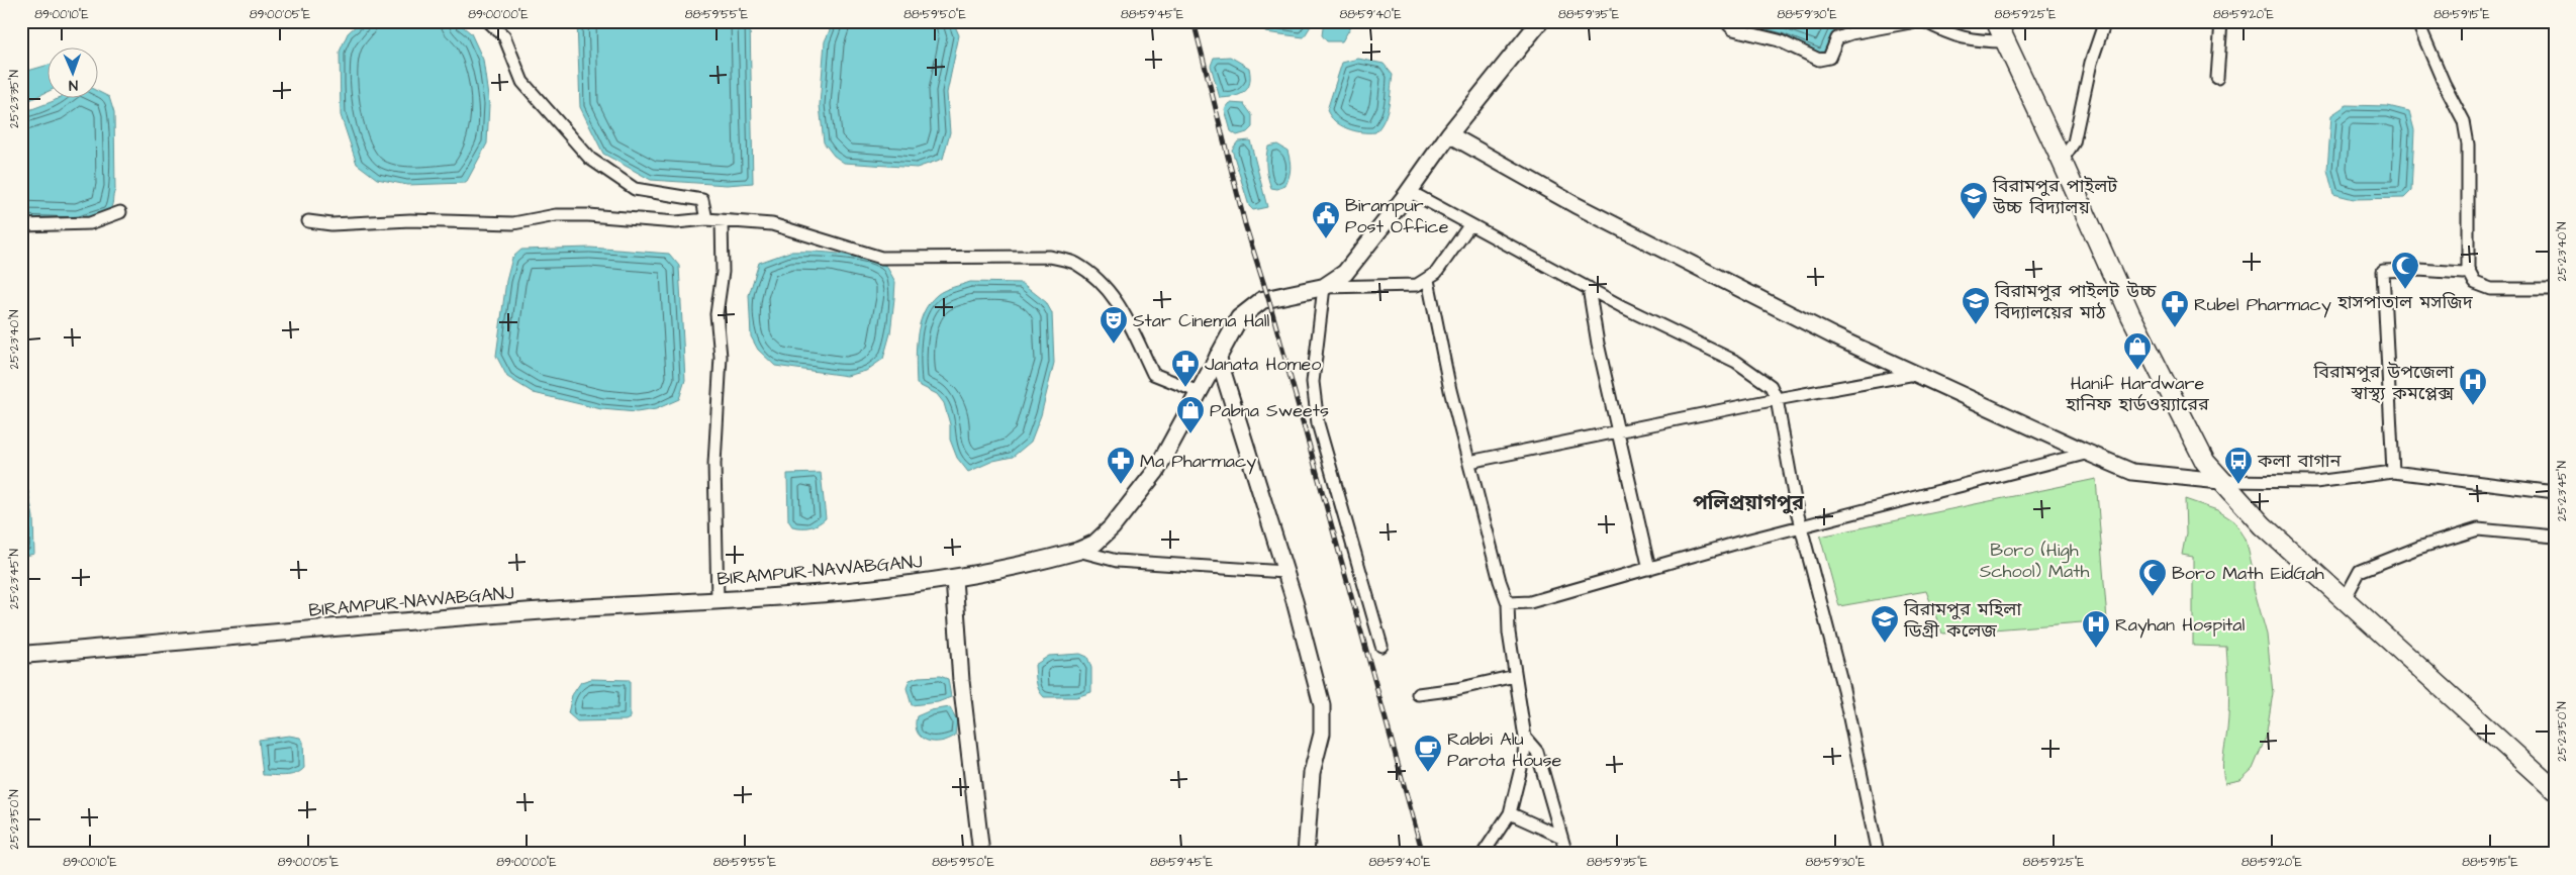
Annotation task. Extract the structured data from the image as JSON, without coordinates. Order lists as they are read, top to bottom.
{
  "streets": {
    "main road": ["BIRAMPUR-NAWABGANJ"]
  },
  "districts": ["পলিপ্রয়াগপুর"],
  "parks": ["Boro (High School) Math"],
  "places": {
    "school or university": ["বিরামপুর পাইলট উচ্চ বিদ্যালয়", "বিরামপুর পাইলট উচ্চ বিদ্যালয়ের মাঠ", "বিরামপুর মহিলা ডিগ্রী কলেজ"],
    "public building": ["Birampur Post Office"],
    "mosque": ["হাসপাতাল মসজিদ", "Boro Math EidGah"],
    "pharmacy": ["Rubel Pharmacy", "Janata Homeo", "Ma Pharmacy"],
    "theatre": ["Star Cinema Hall"],
    "shop": ["Hanif Hardware হানিফ হার্ডওয়্যারের", "Pabna Sweets"],
    "hospital": ["বিরামপুর উপজেলা স্বাস্থ্য কমপ্লেক্স", "Rayhan Hospital"],
    "bus stop": ["কলা বাগান"],
    "cafe": ["Rabbi Alu Parota House"]
  },
  "north": "bottom",
  "coordinates": [
    "89°00'10\"E",
    "89°00'05\"E",
    "89°00'00\"E",
    "88°59'55\"E",
    "88°59'50\"E",
    "88°59'45\"E",
    "88°59'40\"E",
    "88°59'35\"E",
    "88°59'30\"E",
    "88°59'25\"E",
    "88°59'20\"E",
    "88°59'15\"E",
    "25°23'35\"N",
    "25°23'40\"N",
    "25°23'45\"N",
    "25°23'50\"N"
  ]
}
